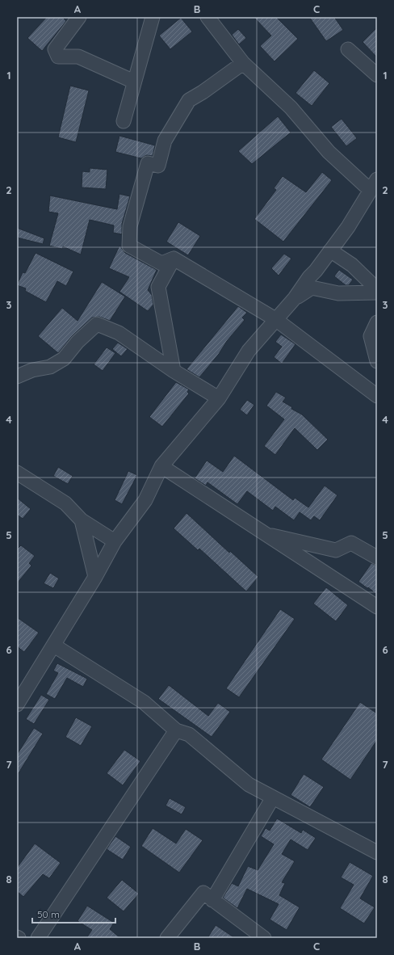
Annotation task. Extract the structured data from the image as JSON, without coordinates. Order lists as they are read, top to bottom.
{
  "scale_bar": "50 m",
  "grid": {
    "columns": ["A", "B", "C"],
    "rows": [
      "1",
      "2",
      "3",
      "4",
      "5",
      "6",
      "7",
      "8"
    ]
  }
}
